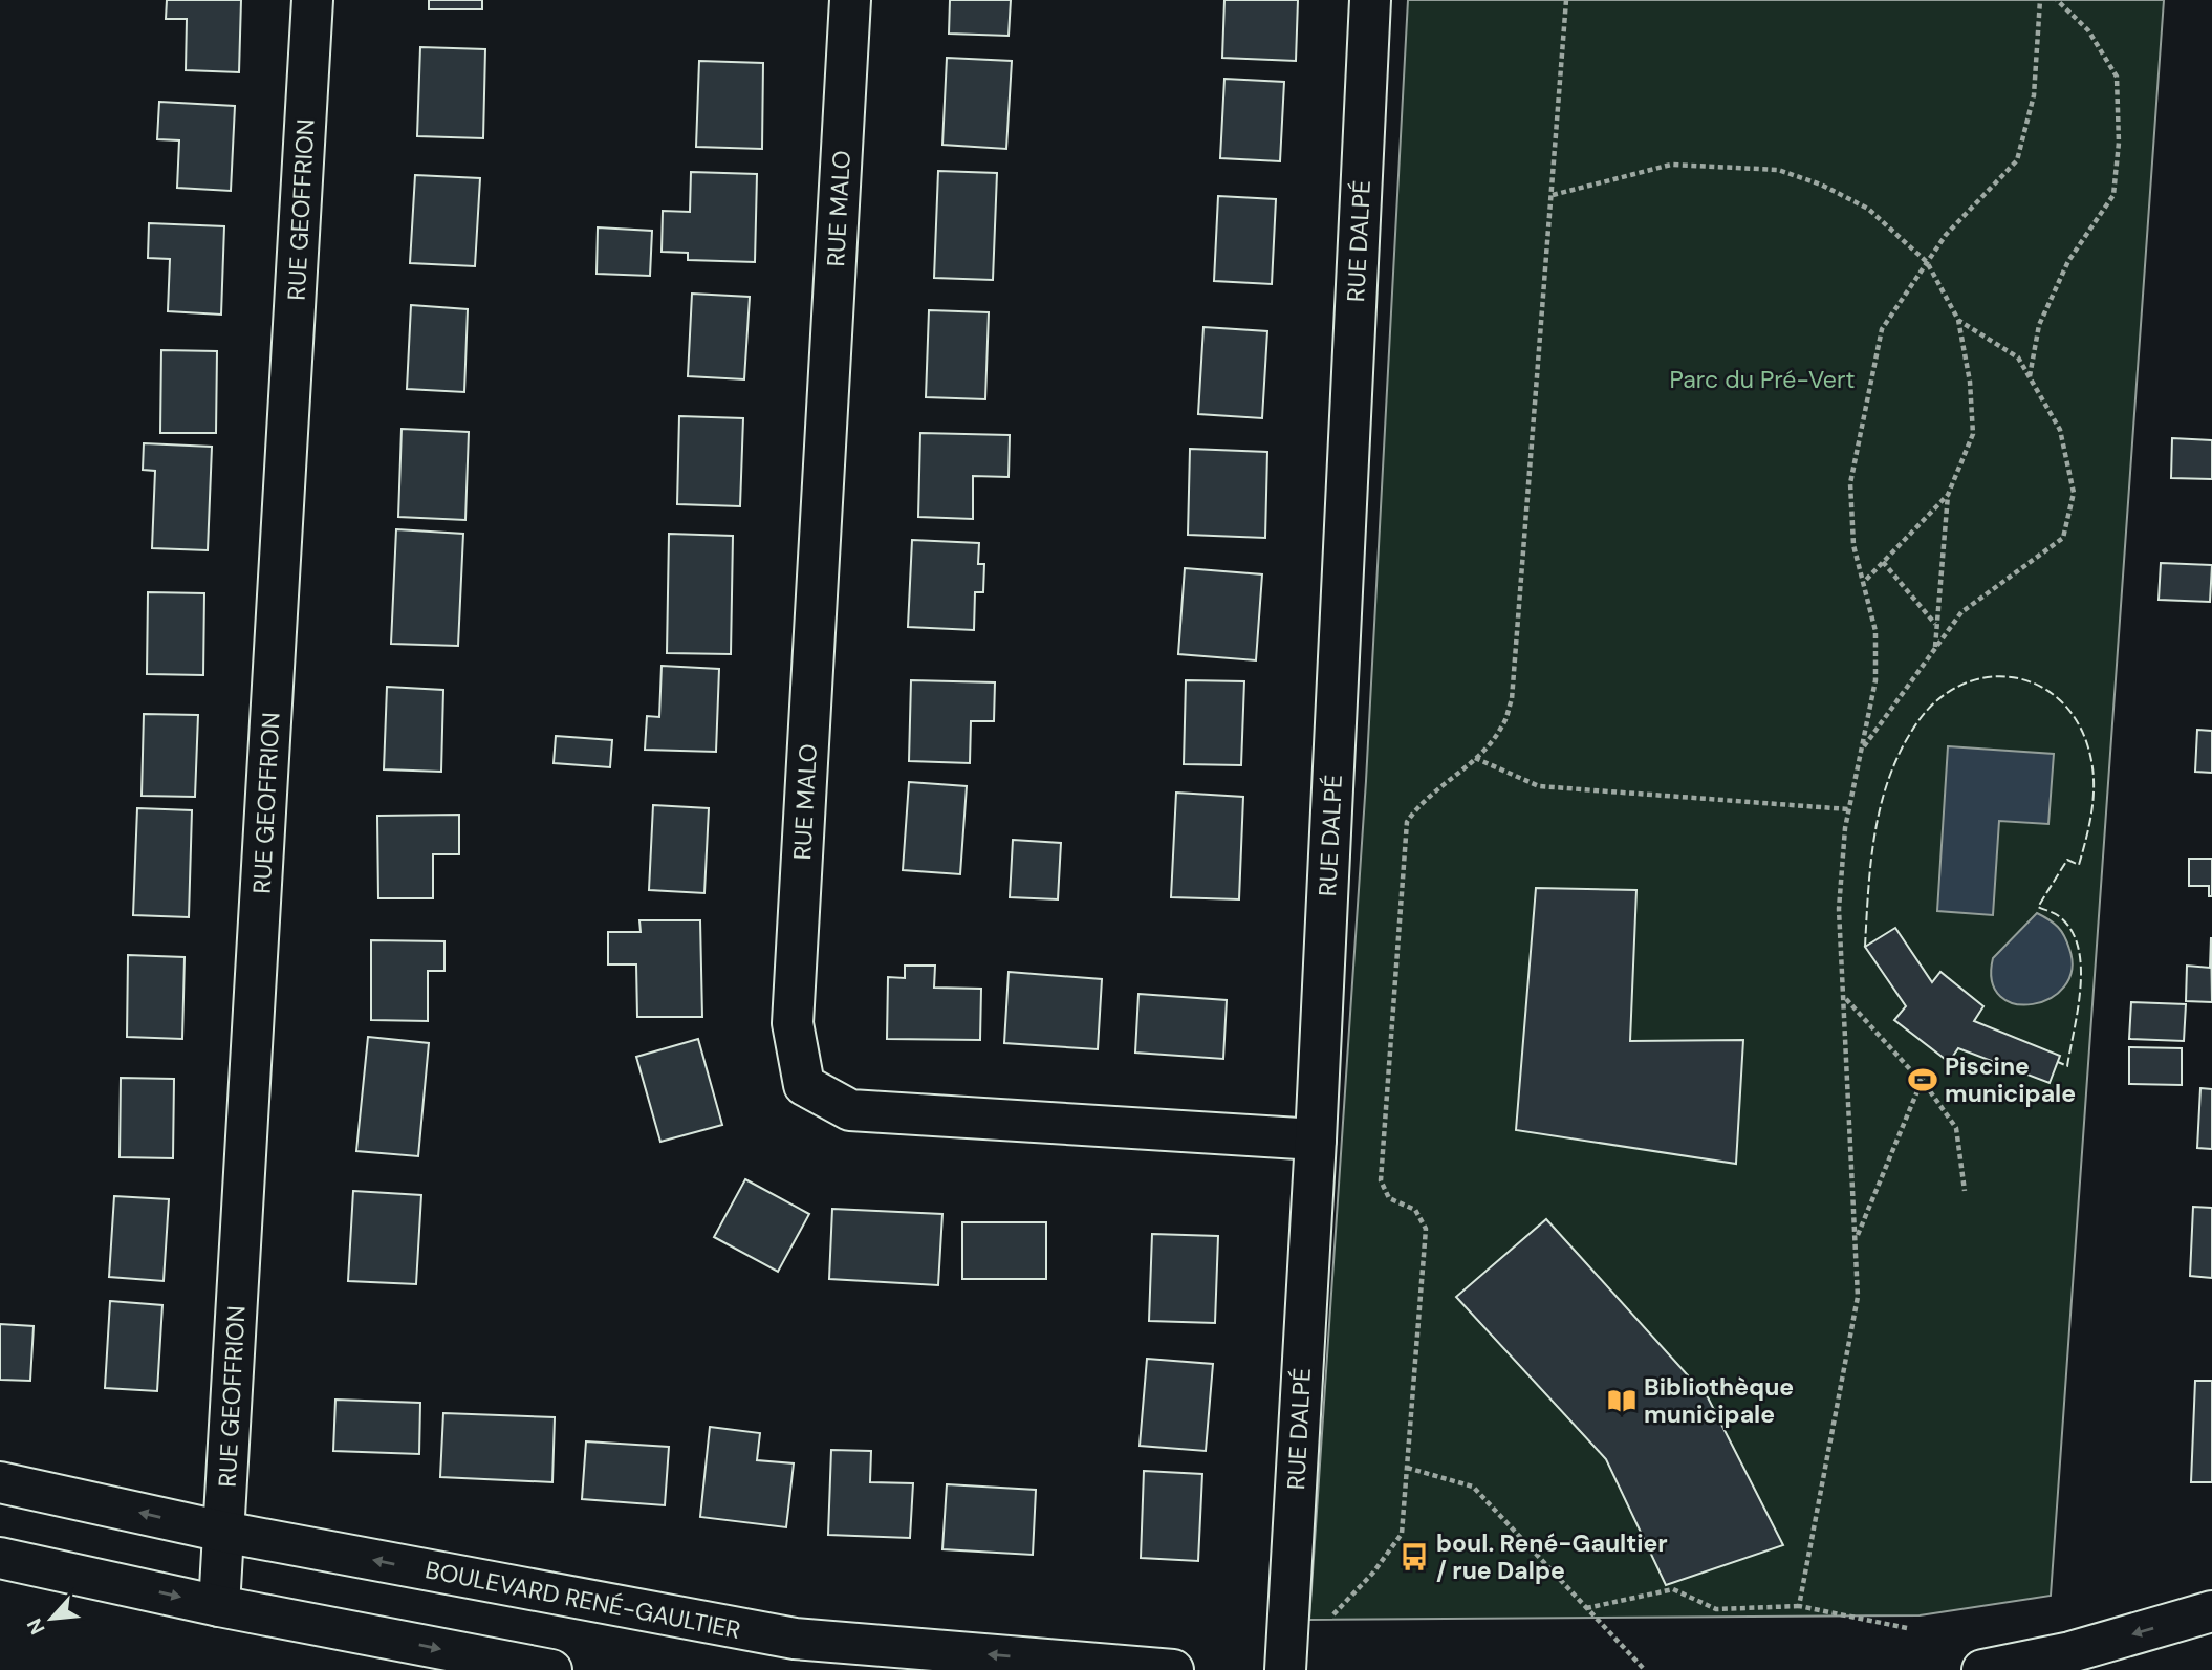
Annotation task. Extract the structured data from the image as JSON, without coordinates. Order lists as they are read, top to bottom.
{
  "streets": {
    "street": [
      "RUE MALO",
      "RUE GEOFFRION",
      "RUE DALPÉ",
      "BOULEVARD RENÉ-GAULTIER"
    ]
  },
  "crossings": [
    ["RUE MALO", "RUE DALPÉ"],
    ["RUE GEOFFRION", "BOULEVARD RENÉ-GAULTIER"]
  ],
  "parks": ["Parc du Pré-Vert"],
  "places": {
    "sports": ["Piscine municipale"],
    "library": ["Bibliothèque municipale"],
    "bus stop": ["boul. René-Gaultier / rue Dalpe"]
  },
  "north": "bottom left"
}
